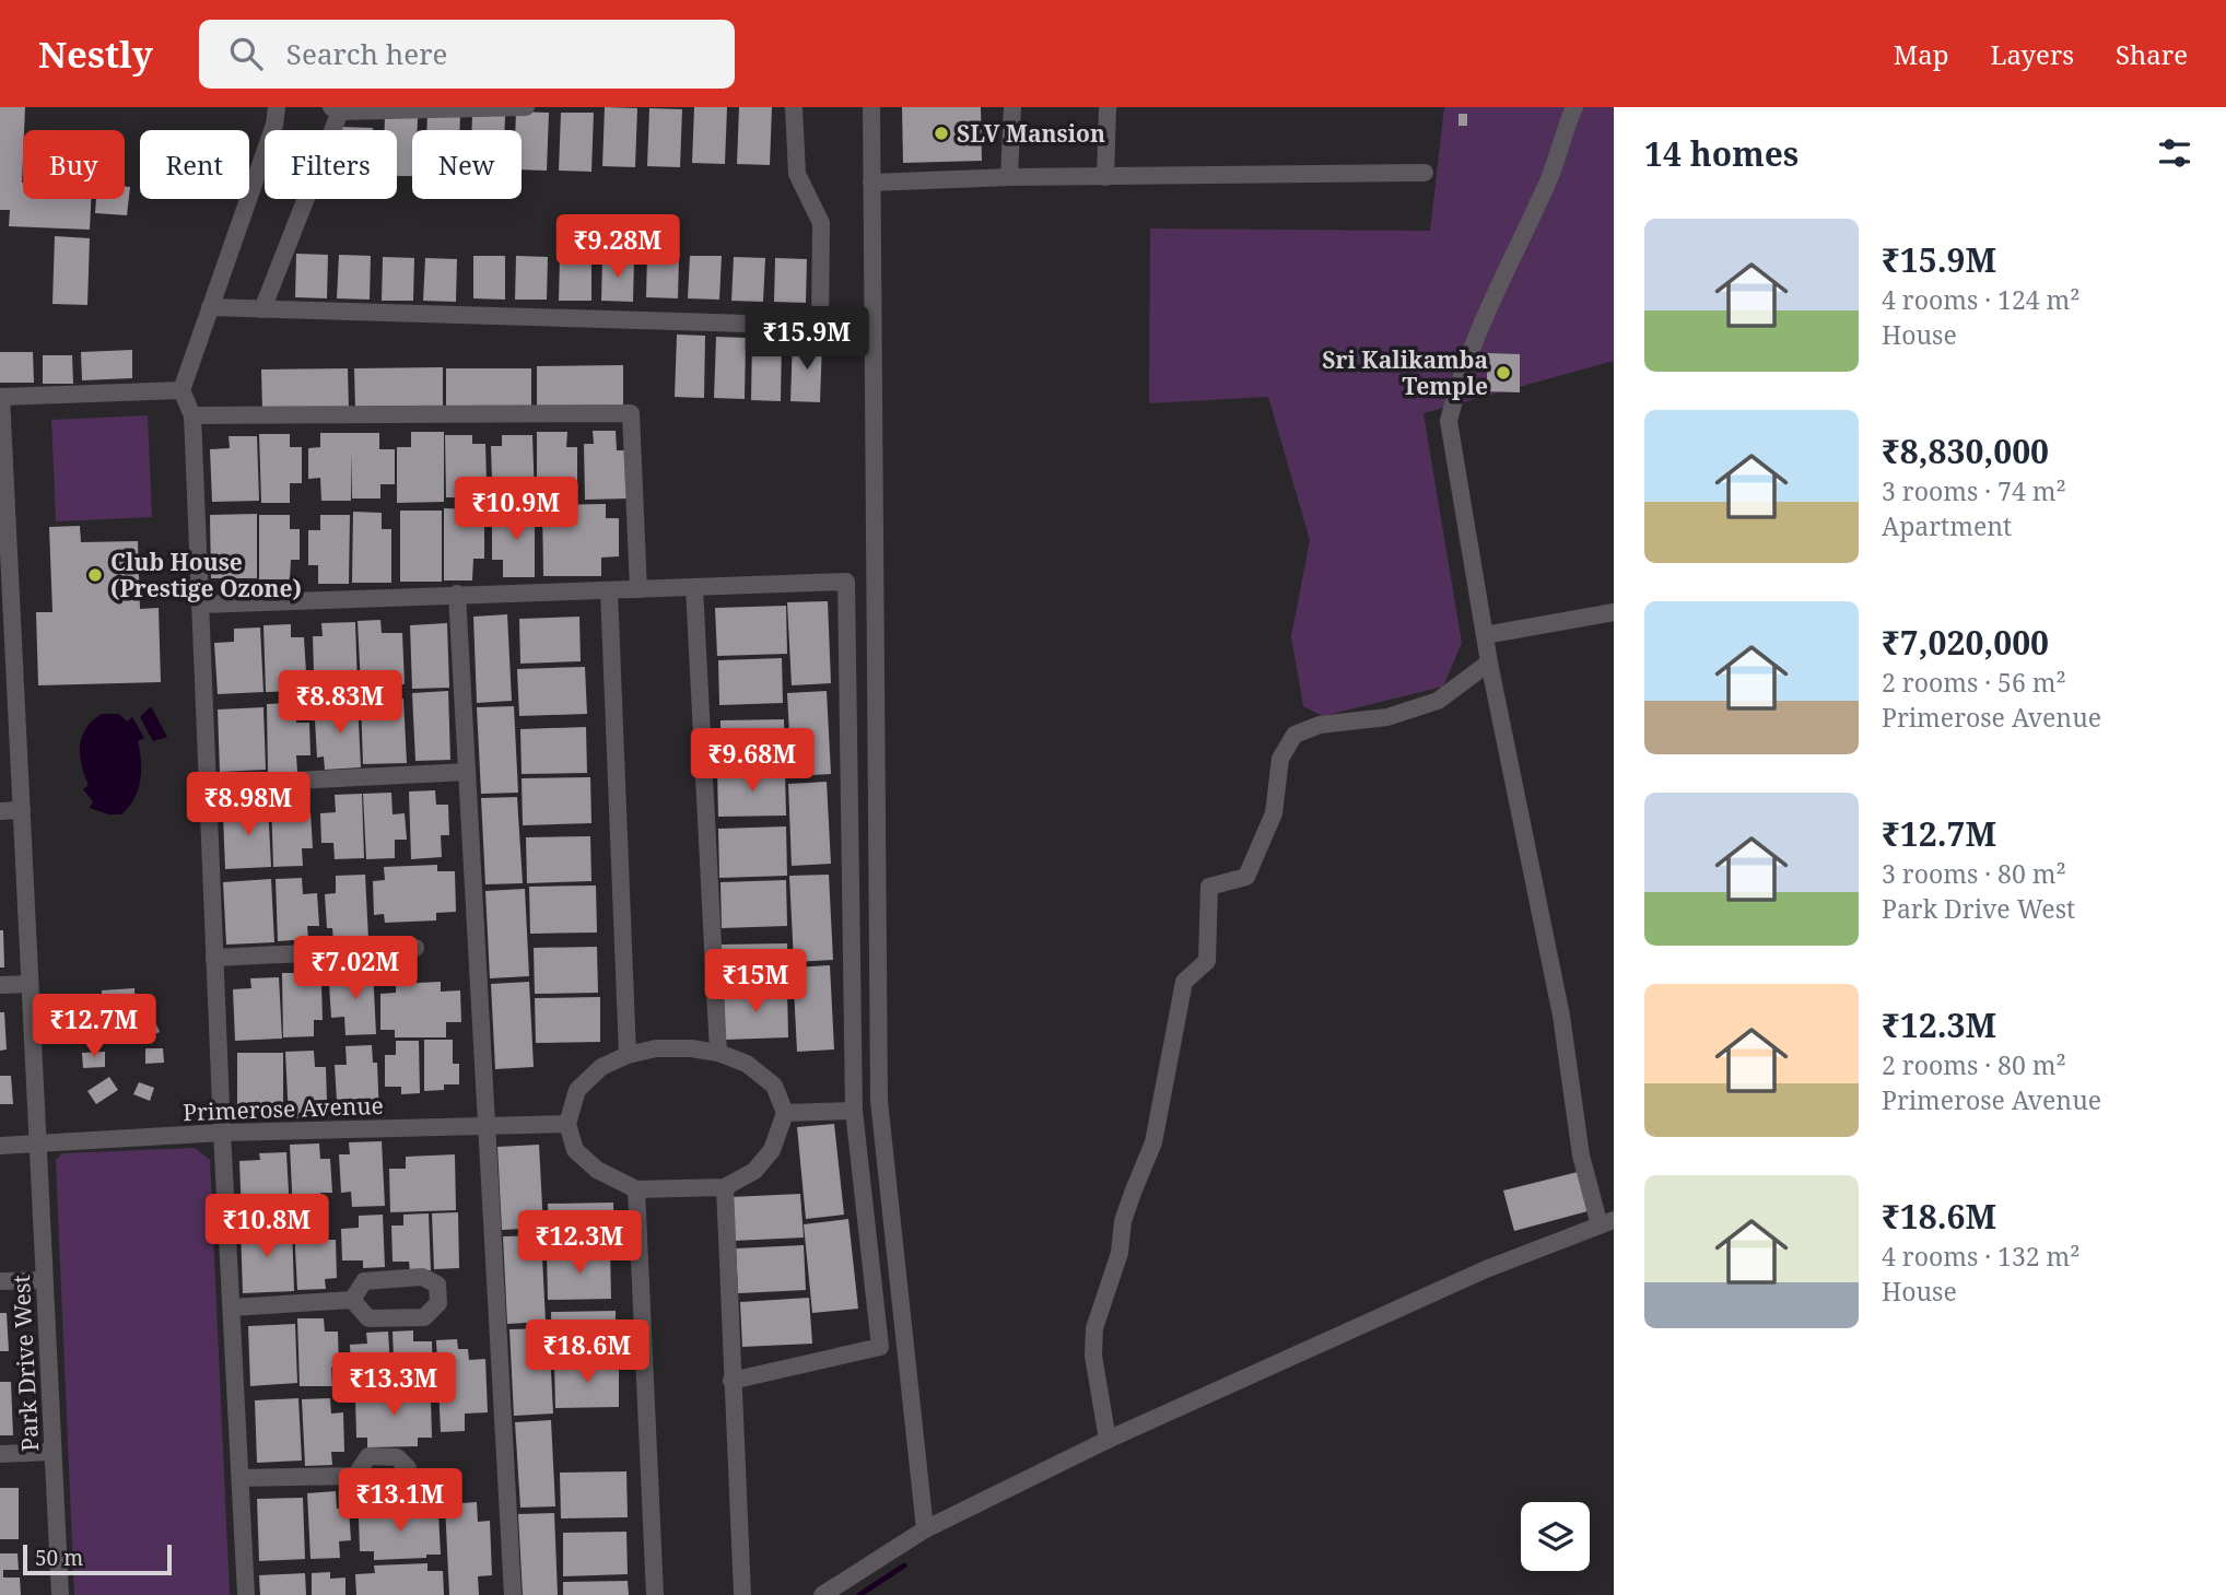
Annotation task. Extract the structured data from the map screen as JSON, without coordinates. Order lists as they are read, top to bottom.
{
  "streets": {
    "street": ["Primerose Avenue", "Park Drive West"]
  },
  "crossings": [
    ["Primerose Avenue", "Park Drive West"]
  ],
  "places": ["SLV Mansion", "Sri Kalikamba Temple", "Club House (Prestige Ozone)"],
  "scale_bar": "50 m",
  "page": {
    "header": "Nestly",
    "search": "Search here",
    "nav": ["Map", "Layers", "Share"],
    "heading": "14 homes",
    "chip": [
      "Buy",
      "Rent",
      "Filters",
      "New"
    ],
    "list": [
      {
        "name": "₹15.9M",
        "note": "4 rooms · 124 m² · House"
      },
      {
        "name": "₹8,830,000",
        "note": "3 rooms · 74 m² · Apartment"
      },
      {
        "name": "₹7,020,000",
        "note": "2 rooms · 56 m² · Primerose Avenue"
      },
      {
        "name": "₹12.7M",
        "note": "3 rooms · 80 m² · Park Drive West"
      },
      {
        "name": "₹12.3M",
        "note": "2 rooms · 80 m² · Primerose Avenue"
      },
      {
        "name": "₹18.6M",
        "note": "4 rooms · 132 m² · House"
      }
    ],
    "price": [
      "₹9.28M",
      "₹15.9M",
      "₹10.9M",
      "₹8.83M",
      "₹9.68M",
      "₹8.98M",
      "₹7.02M",
      "₹15M",
      "₹12.7M",
      "₹10.8M",
      "₹12.3M",
      "₹18.6M",
      "₹13.3M",
      "₹13.1M"
    ],
    "scale": "50 m"
  }
}
